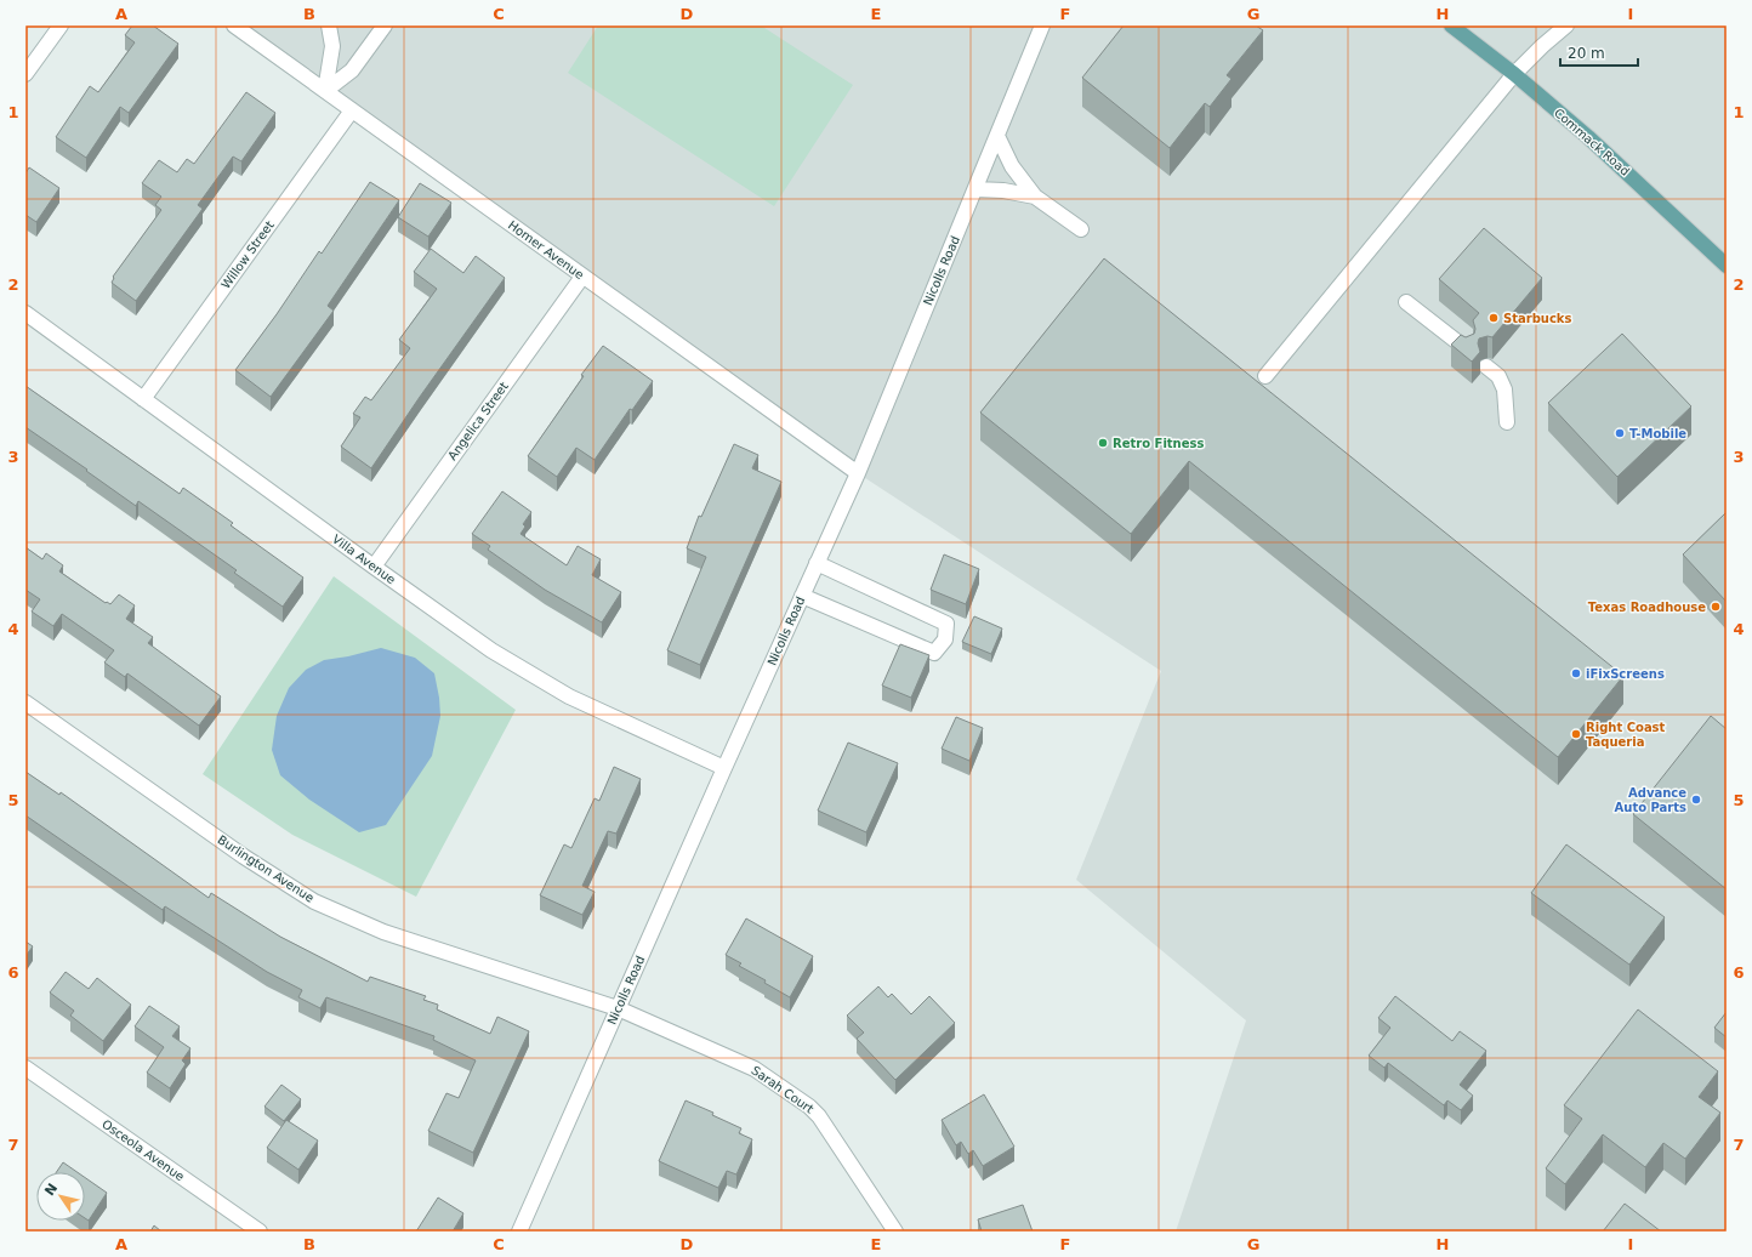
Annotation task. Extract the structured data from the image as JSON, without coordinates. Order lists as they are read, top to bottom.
{
  "streets": {
    "main road": ["Commack Road"],
    "street": [
      "Homer Avenue",
      "Willow Street",
      "Nicolls Road",
      "Angelica Street",
      "Villa Avenue",
      "Burlington Avenue",
      "Sarah Court",
      "Osceola Avenue"
    ]
  },
  "crossings": [
    ["Homer Avenue", "Willow Street"],
    ["Homer Avenue", "Nicolls Road"],
    ["Homer Avenue", "Angelica Street"],
    ["Willow Street", "Villa Avenue"],
    ["Nicolls Road", "Villa Avenue"],
    ["Nicolls Road", "Burlington Avenue"],
    ["Nicolls Road", "Sarah Court"],
    ["Angelica Street", "Villa Avenue"],
    ["Burlington Avenue", "Sarah Court"]
  ],
  "places": [
    "Starbucks",
    "T-Mobile",
    "Retro Fitness",
    "Texas Roadhouse",
    "iFixScreens",
    "Right Coast Taqueria",
    "Advance Auto Parts"
  ],
  "scale_bar": "20 m",
  "north": "top left",
  "grid": {
    "columns": [
      "A",
      "B",
      "C",
      "D",
      "E",
      "F",
      "G",
      "H",
      "I"
    ],
    "rows": [
      "1",
      "2",
      "3",
      "4",
      "5",
      "6",
      "7"
    ]
  }
}
